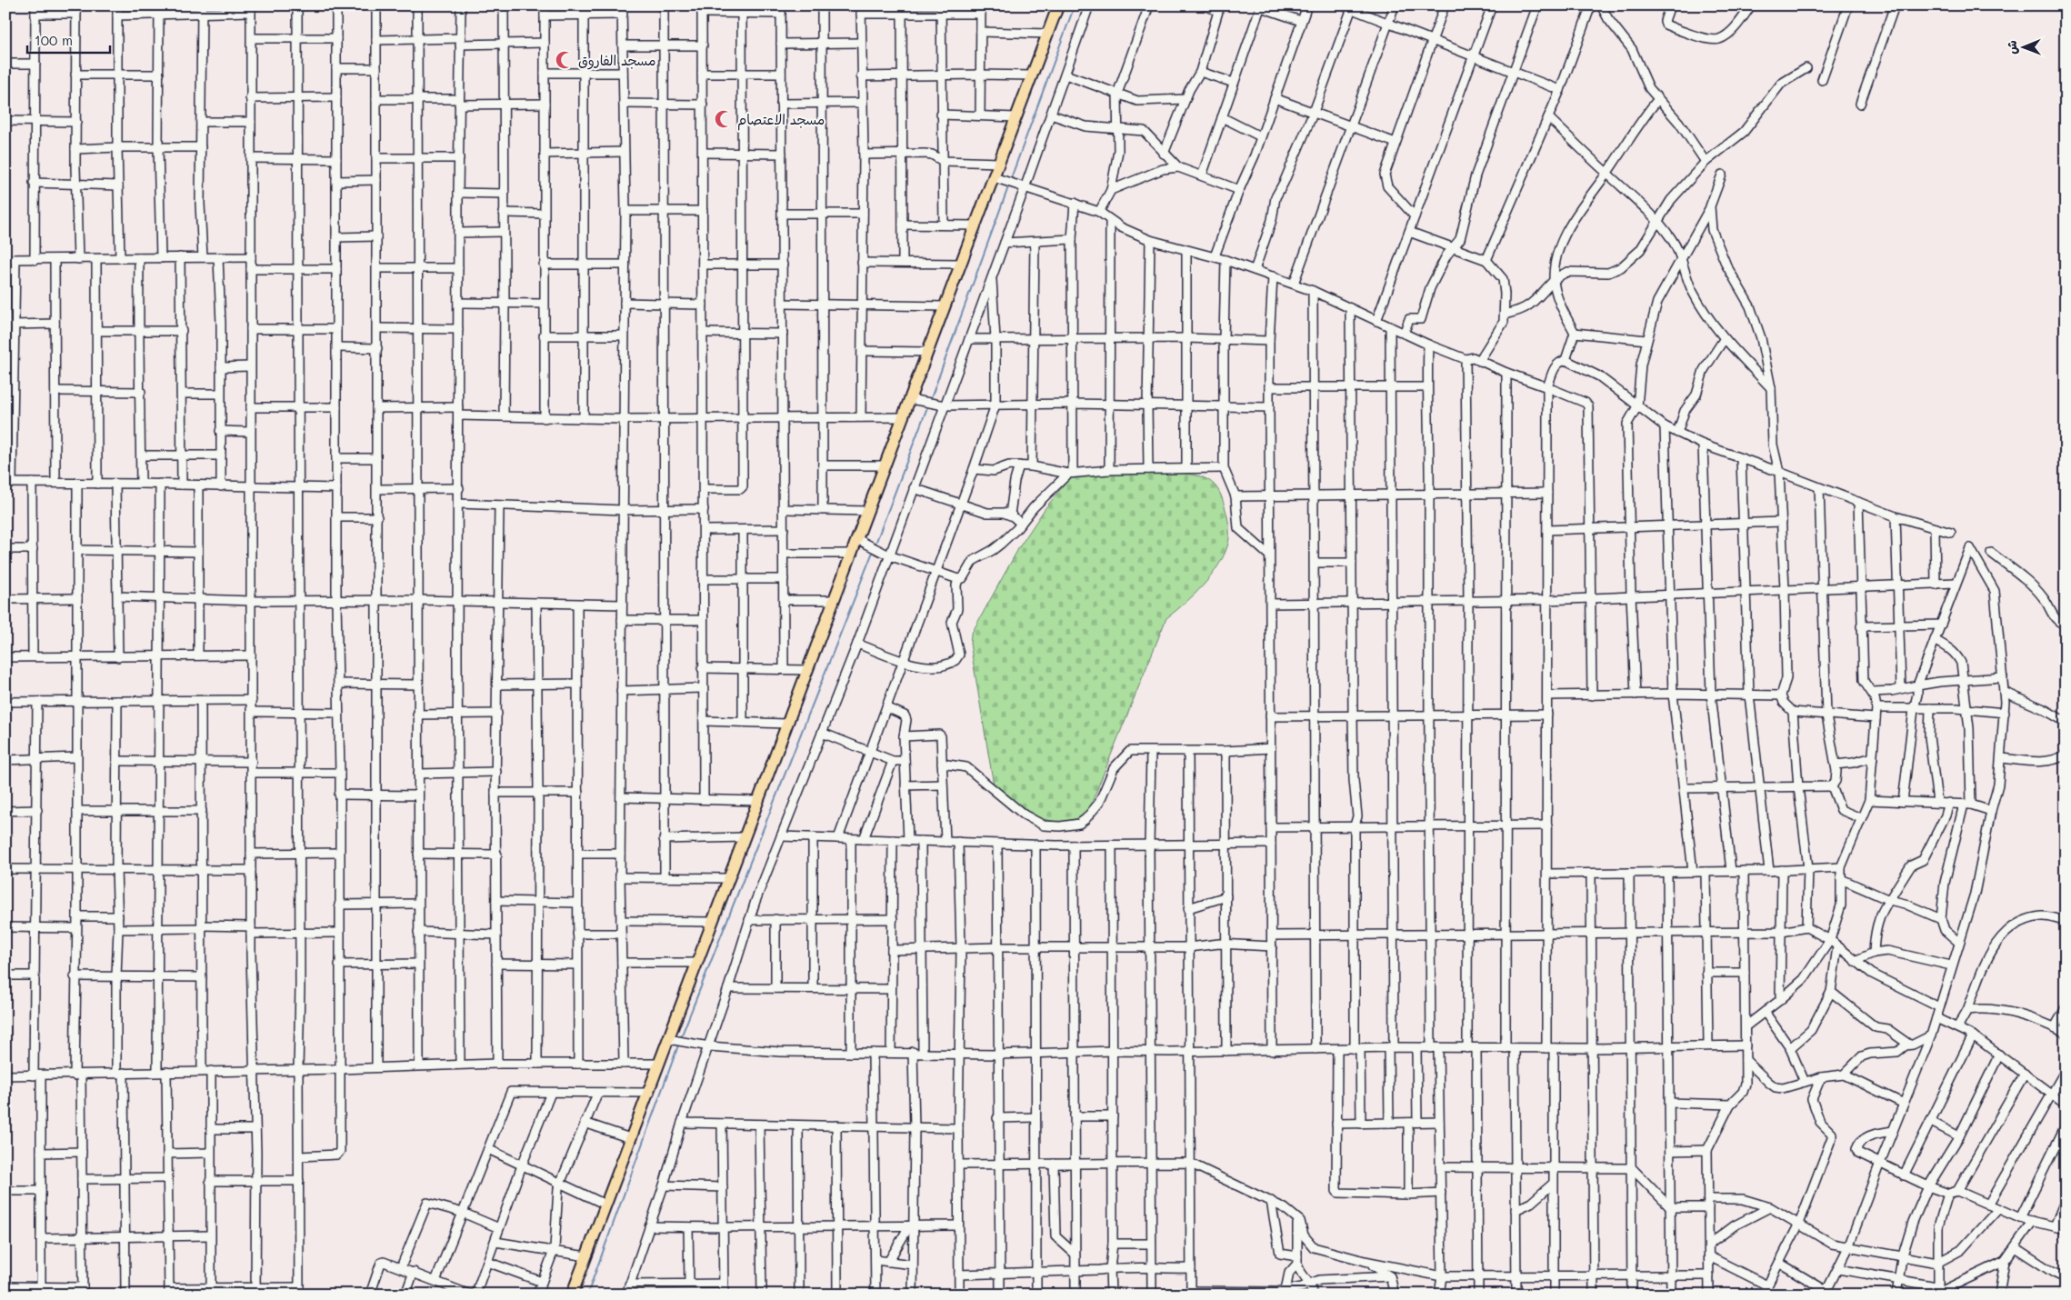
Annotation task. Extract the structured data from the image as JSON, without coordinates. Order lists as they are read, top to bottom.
{
  "places": {
    "mosque": ["مسجد الفاروق", "مسجد الاعتصام"]
  },
  "scale_bar": "100 m",
  "north": "left"
}
